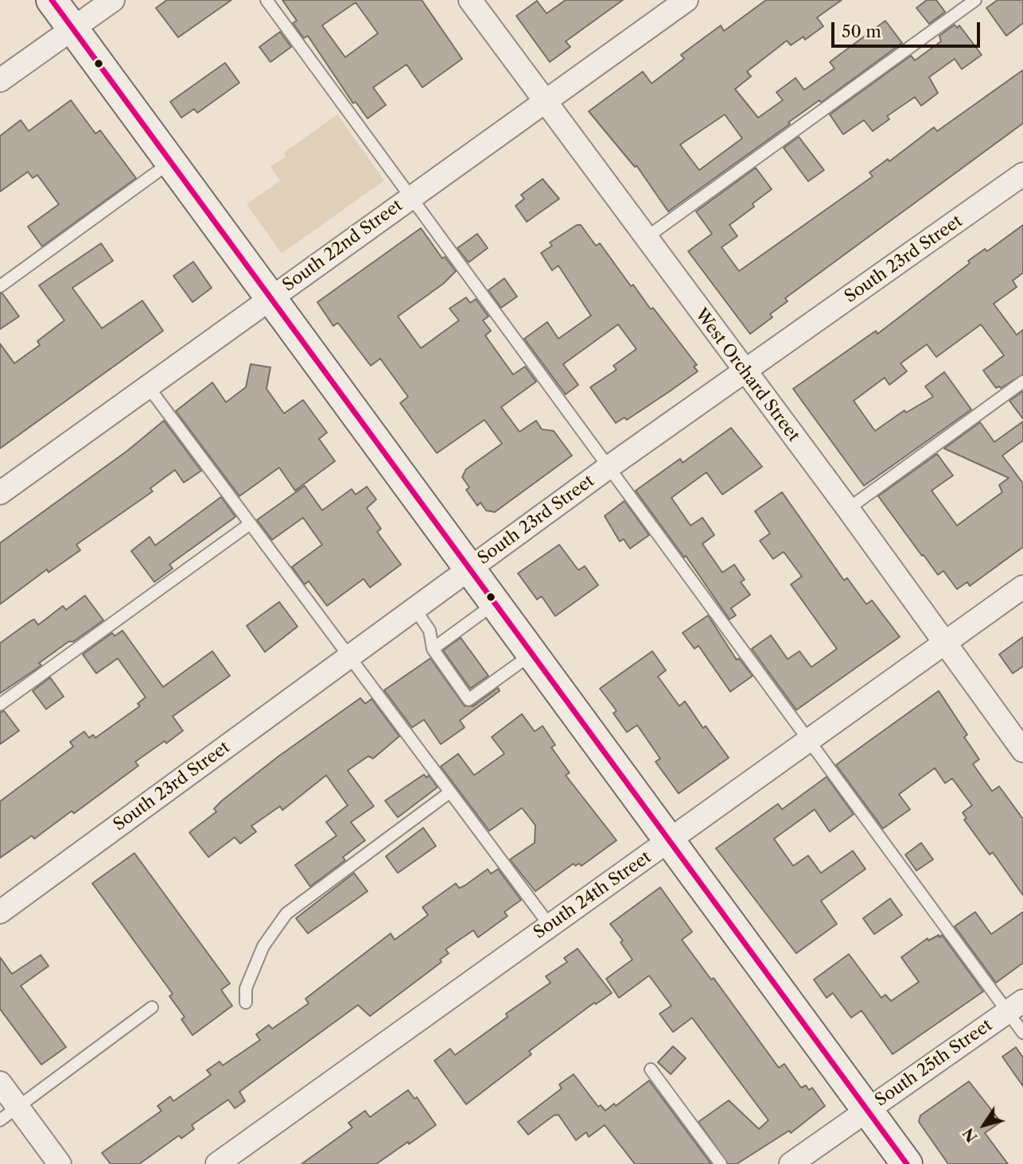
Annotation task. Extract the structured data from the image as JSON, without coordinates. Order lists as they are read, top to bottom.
{
  "streets": {
    "street": [
      "South 22nd Street",
      "South 23rd Street",
      "West Orchard Street",
      "South 24th Street",
      "South 25th Street"
    ]
  },
  "crossings": [
    ["South 22nd Street", "West Orchard Street"],
    ["South 23rd Street", "West Orchard Street"],
    ["West Orchard Street", "South 24th Street"]
  ],
  "scale_bar": "50 m",
  "north": "bottom left"
}
